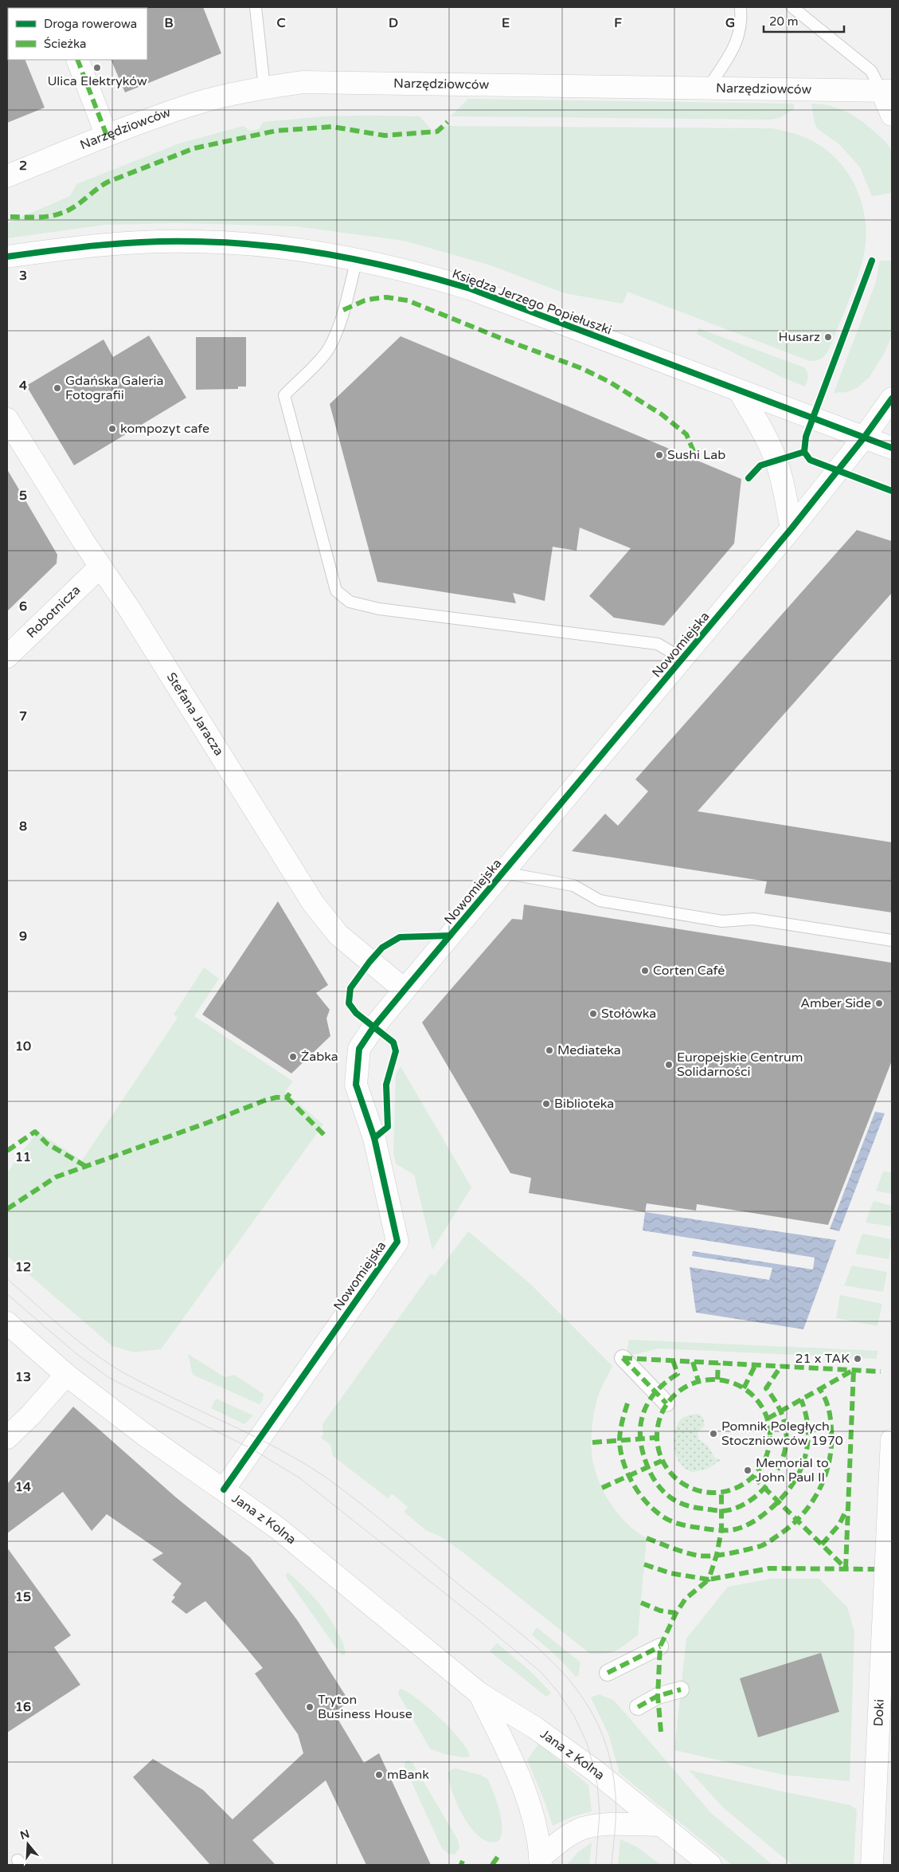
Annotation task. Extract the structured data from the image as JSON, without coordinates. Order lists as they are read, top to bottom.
{
  "streets": {
    "street": [
      "Narzędziowców",
      "Księdza Jerzego Popiełuszki",
      "Robotnicza",
      "Nowomiejska",
      "Stefana Jaracza",
      "Jana z Kolna",
      "Doki"
    ]
  },
  "crossings": [
    ["Księdza Jerzego Popiełuszki", "Nowomiejska"],
    ["Robotnicza", "Stefana Jaracza"],
    ["Nowomiejska", "Stefana Jaracza"],
    ["Nowomiejska", "Jana z Kolna"]
  ],
  "places": [
    "Ulica Elektryków",
    "Husarz",
    "Gdańska Galeria Fotografii",
    "kompozyt cafe",
    "Sushi Lab",
    "Corten Café",
    "Amber Side",
    "Stołówka",
    "Mediateka",
    "Żabka",
    "Europejskie Centrum Solidarności",
    "Biblioteka",
    "21 x TAK",
    "Pomnik Poległych Stoczniowców 1970",
    "Memorial to John Paul II",
    "Tryton Business House",
    "mBank"
  ],
  "legend": ["Droga rowerowa", "Ścieżka"],
  "scale_bar": "20 m",
  "north": "top",
  "grid": {
    "columns": [
      "B",
      "C",
      "D",
      "E",
      "F",
      "G"
    ],
    "rows": [
      "2",
      "3",
      "4",
      "5",
      "6",
      "7",
      "8",
      "9",
      "10",
      "11",
      "12",
      "13",
      "14",
      "15",
      "16"
    ]
  }
}
